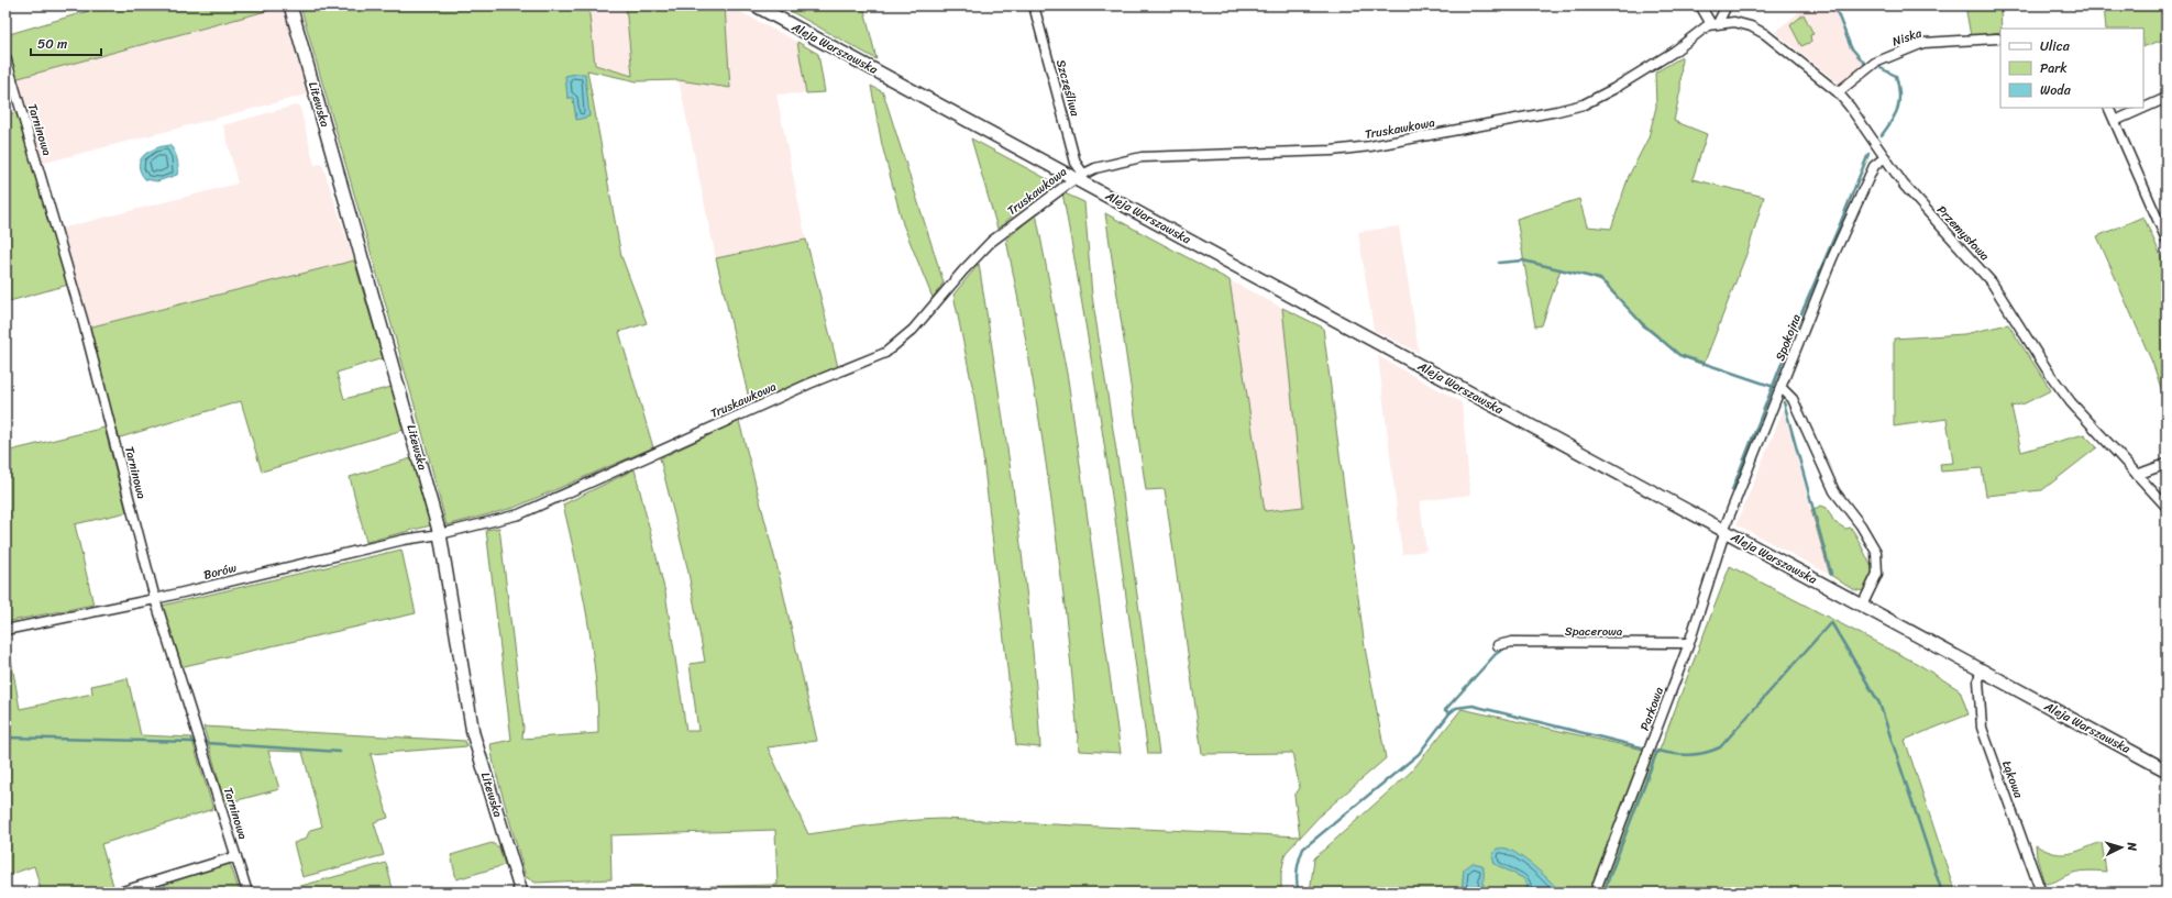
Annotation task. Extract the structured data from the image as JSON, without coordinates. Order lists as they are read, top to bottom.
{
  "streets": {
    "street": [
      "Niska",
      "Aleja Warszawska",
      "Szczęśliwa",
      "Litewska",
      "Truskawkowa",
      "Tarninowa",
      "Przemysłowa",
      "Spokojna",
      "Borów",
      "Spacerowa",
      "Parkowa",
      "Łąkowa"
    ]
  },
  "crossings": [
    ["Niska", "Przemysłowa"],
    ["Aleja Warszawska", "Szczęśliwa"],
    ["Aleja Warszawska", "Truskawkowa"],
    ["Aleja Warszawska", "Spokojna"],
    ["Aleja Warszawska", "Parkowa"],
    ["Aleja Warszawska", "Łąkowa"],
    ["Szczęśliwa", "Truskawkowa"],
    ["Litewska", "Truskawkowa"],
    ["Litewska", "Borów"],
    ["Truskawkowa", "Przemysłowa"],
    ["Truskawkowa", "Borów"],
    ["Tarninowa", "Borów"],
    ["Przemysłowa", "Spokojna"],
    ["Spokojna", "Parkowa"],
    ["Spacerowa", "Parkowa"]
  ],
  "legend": ["Ulica", "Park", "Woda"],
  "scale_bar": "50 m",
  "north": "right"
}
